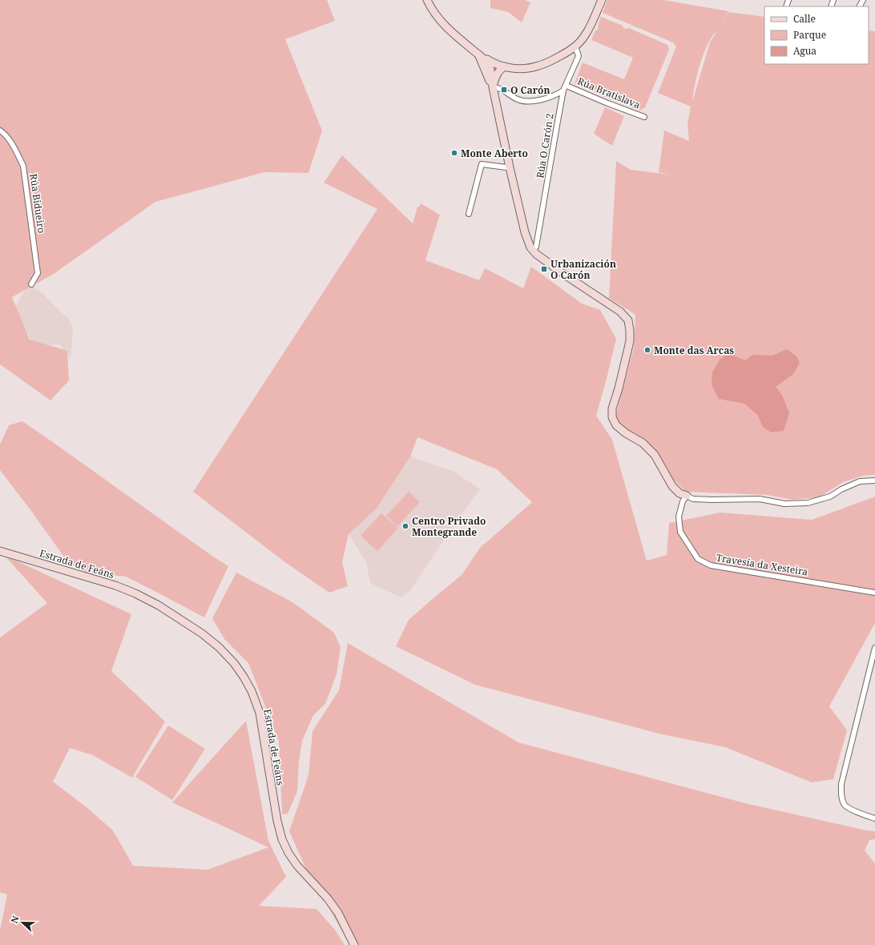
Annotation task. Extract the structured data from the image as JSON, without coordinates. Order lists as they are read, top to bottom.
{
  "streets": {
    "street": [
      "Rúa Bratislava",
      "Rúa O Carón 2",
      "Rúa Bidueiro",
      "Estrada de Feáns",
      "Travesía da Xesteira"
    ]
  },
  "crossings": [
    ["Rúa Bratislava", "Rúa O Carón 2"]
  ],
  "places": {
    "transit": ["O Carón", "Urbanización O Carón"],
    "other": ["Monte Aberto", "Monte das Arcas", "Centro Privado Montegrande"]
  },
  "legend": ["Calle", "Parque", "Agua"],
  "north": "left"
}
